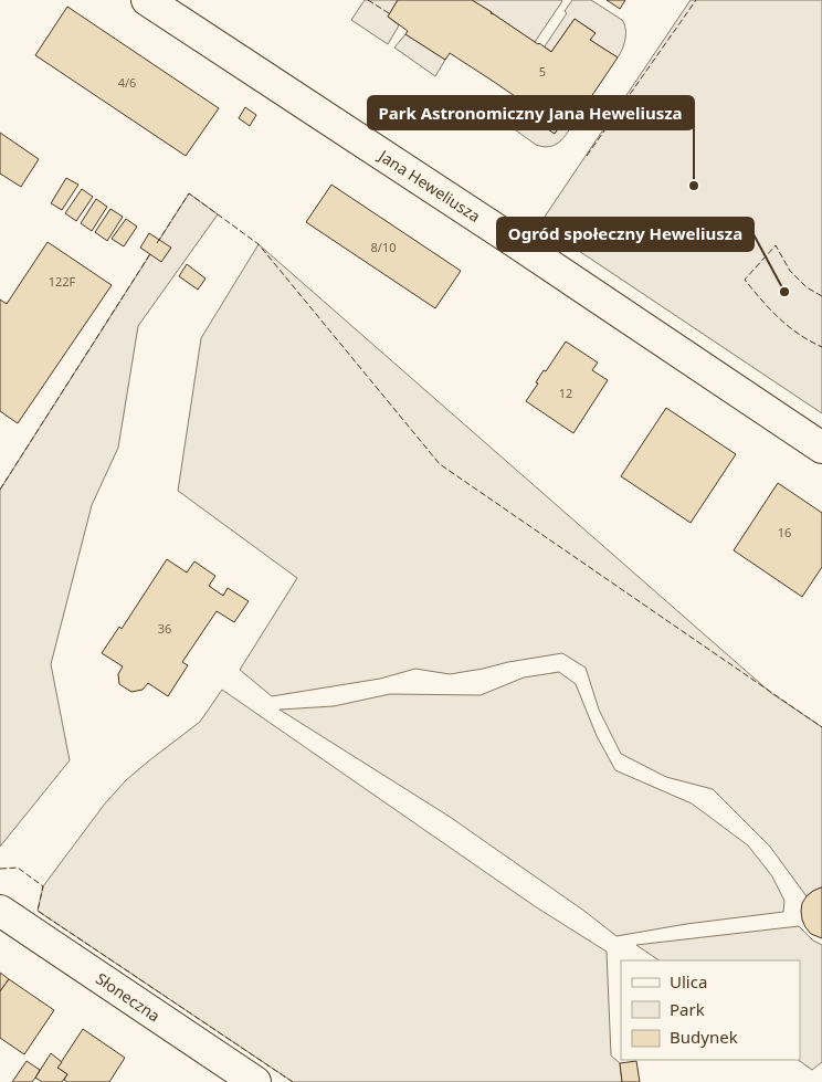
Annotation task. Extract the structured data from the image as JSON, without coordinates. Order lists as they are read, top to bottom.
{
  "streets": {
    "street": ["Jana Heweliusza", "Słoneczna"]
  },
  "places": ["Park Astronomiczny Jana Heweliusza", "Ogród społeczny Heweliusza"],
  "house_numbers": [
    "5",
    "4/6",
    "8/10",
    "122F",
    "12",
    "16",
    "36"
  ],
  "legend": ["Ulica", "Park", "Budynek"]
}
